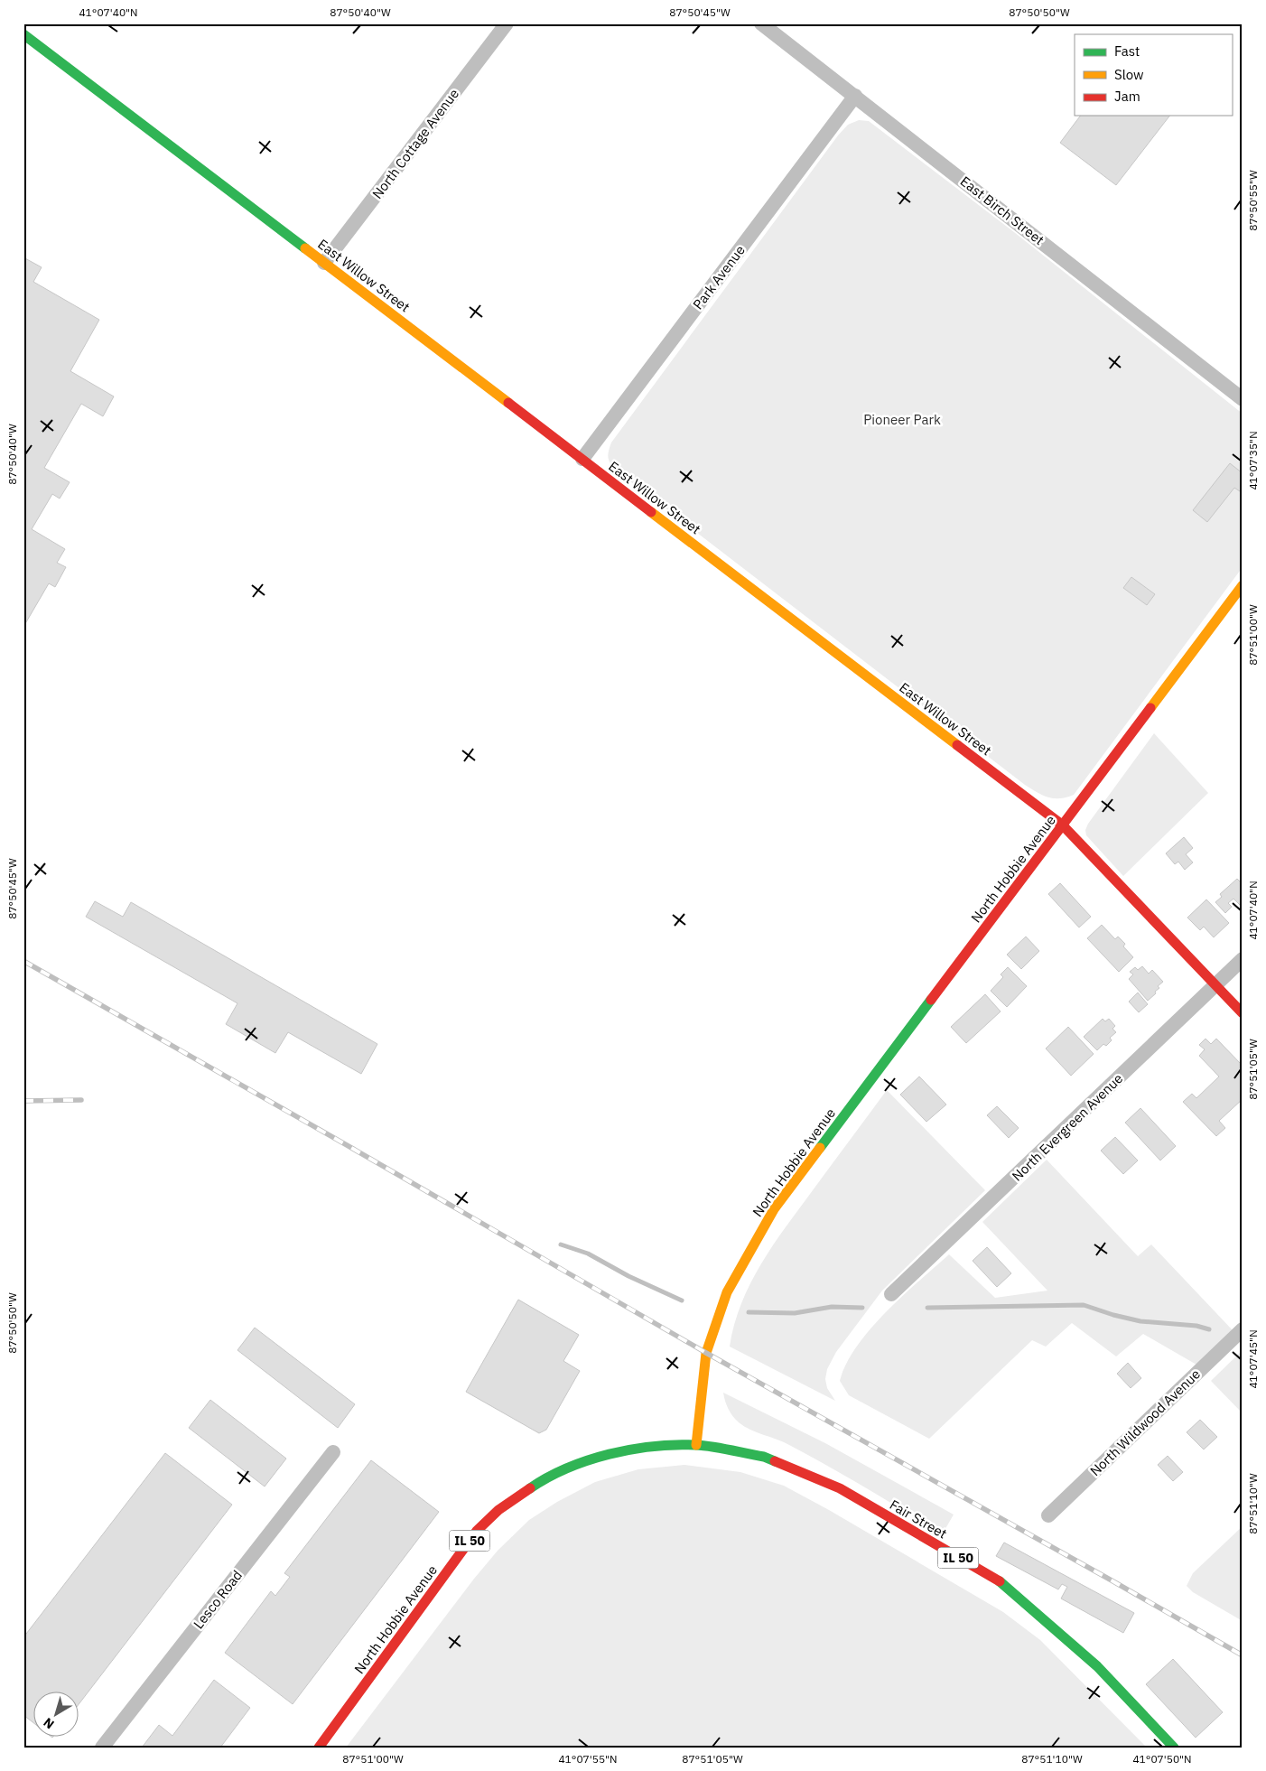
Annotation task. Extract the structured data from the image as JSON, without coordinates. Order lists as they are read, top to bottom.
{
  "streets": {
    "main road": [
      "East Willow Street",
      "North Hobbie Avenue",
      "Fair Street",
      "IL 50"
    ],
    "street": [
      "North Cottage Avenue",
      "East Birch Street",
      "Park Avenue",
      "North Evergreen Avenue",
      "North Wildwood Avenue",
      "Lesco Road"
    ]
  },
  "crossings": [
    ["North Cottage Avenue", "East Willow Street"],
    ["East Birch Street", "Park Avenue"],
    ["East Willow Street", "Park Avenue"],
    ["East Willow Street", "North Hobbie Avenue"],
    ["East Willow Street", "North Evergreen Avenue"],
    ["North Hobbie Avenue", "Fair Street"]
  ],
  "parks": ["Pioneer Park"],
  "legend": ["Fast", "Slow", "Jam"],
  "north": "bottom left",
  "coordinates": [
    "41°07'40\"N",
    "87°50'40\"W",
    "87°50'45\"W",
    "87°50'50\"W",
    "87°50'55\"W",
    "41°07'35\"N",
    "87°51'00\"W",
    "87°51'05\"W",
    "41°07'45\"N",
    "87°51'10\"W",
    "41°07'55\"N",
    "41°07'50\"N"
  ]
}
